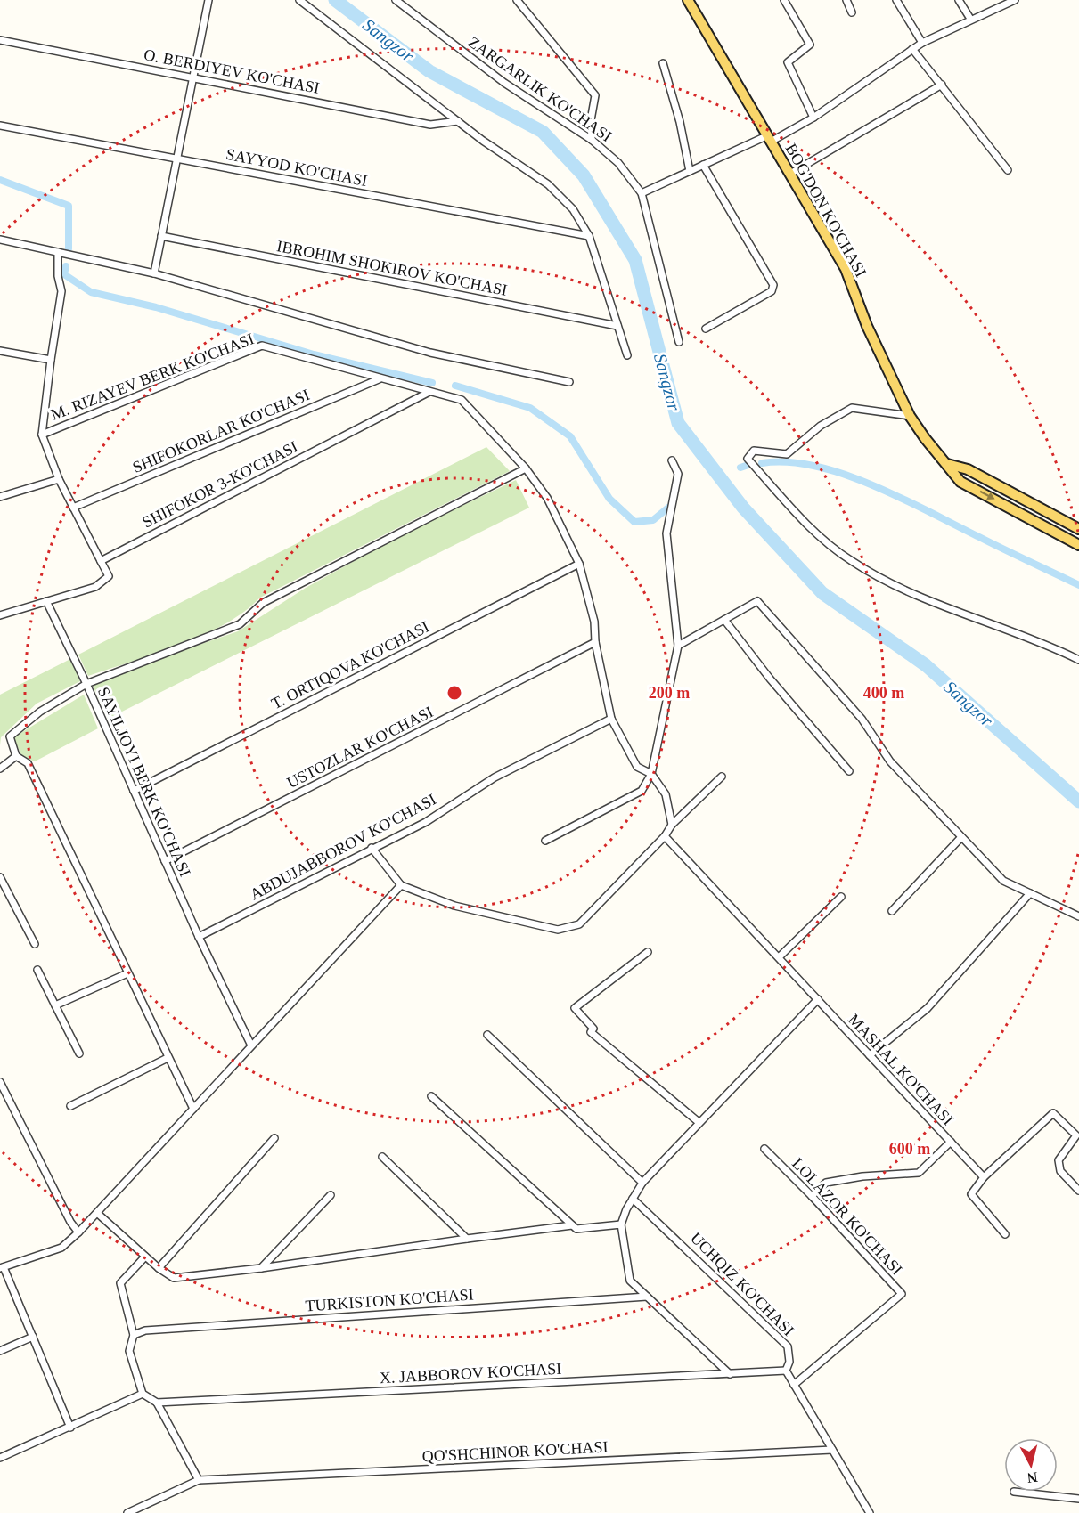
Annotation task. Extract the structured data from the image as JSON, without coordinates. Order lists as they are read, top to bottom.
{
  "streets": {
    "main road": ["BOG'DON KO'CHASI"],
    "street": [
      "O. BERDIYEV KO'CHASI",
      "ZARGARLIK KO'CHASI",
      "SAYYOD KO'CHASI",
      "IBROHIM SHOKIROV KO'CHASI",
      "M. RIZAYEV BERK KO'CHASI",
      "SHIFOKORLAR KO'CHASI",
      "SHIFOKOR 3-KO'CHASI",
      "T. ORTIQOVA KO'CHASI",
      "USTOZLAR KO'CHASI",
      "SAYILJOYI BERK KO'CHASI",
      "ABDUJABBOROV KO'CHASI",
      "MASHAL KO'CHASI",
      "LOLAZOR KO'CHASI",
      "UCHQIZ KO'CHASI",
      "TURKISTON KO'CHASI",
      "X. JABBOROV KO'CHASI",
      "QO'SHCHINOR KO'CHASI"
    ]
  },
  "crossings": [
    ["M. RIZAYEV BERK KO'CHASI", "SHIFOKORLAR KO'CHASI"],
    ["M. RIZAYEV BERK KO'CHASI", "SHIFOKOR 3-KO'CHASI"],
    ["M. RIZAYEV BERK KO'CHASI", "T. ORTIQOVA KO'CHASI"],
    ["M. RIZAYEV BERK KO'CHASI", "USTOZLAR KO'CHASI"],
    ["M. RIZAYEV BERK KO'CHASI", "SAYILJOYI BERK KO'CHASI"],
    ["M. RIZAYEV BERK KO'CHASI", "ABDUJABBOROV KO'CHASI"],
    ["T. ORTIQOVA KO'CHASI", "SAYILJOYI BERK KO'CHASI"],
    ["USTOZLAR KO'CHASI", "SAYILJOYI BERK KO'CHASI"],
    ["SAYILJOYI BERK KO'CHASI", "ABDUJABBOROV KO'CHASI"],
    ["UCHQIZ KO'CHASI", "X. JABBOROV KO'CHASI"]
  ],
  "water": ["Sangzor"],
  "north": "bottom",
  "rings": ["200 m", "400 m", "600 m"]
}
